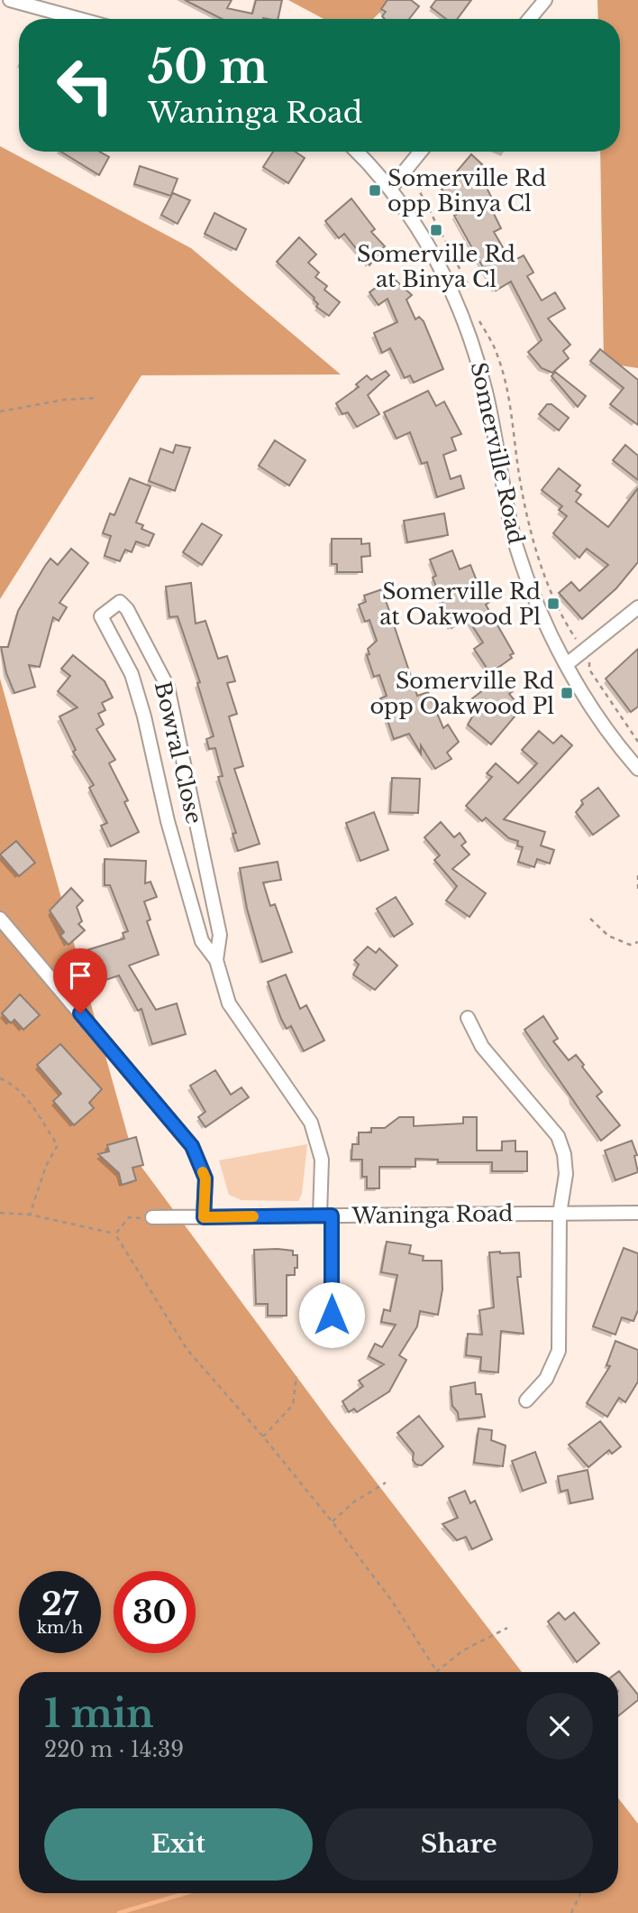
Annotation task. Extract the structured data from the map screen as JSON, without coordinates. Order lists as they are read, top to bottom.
{
  "streets": {
    "street": ["Somerville Road", "Bowral Close", "Waninga Road"]
  },
  "crossings": [
    ["Bowral Close", "Waninga Road"]
  ],
  "places": {
    "transit": [
      "Somerville Rd opp Binya Cl",
      "Somerville Rd at Binya Cl",
      "Somerville Rd at Oakwood Pl",
      "Somerville Rd opp Oakwood Pl"
    ]
  },
  "page": {
    "turn": ["50 m", "Waninga Road"],
    "speed": "27 km/h",
    "limit": "30",
    "heading": ["1 min", "220 m · 14:39"],
    "buttons": ["Exit", "Share"]
  }
}
